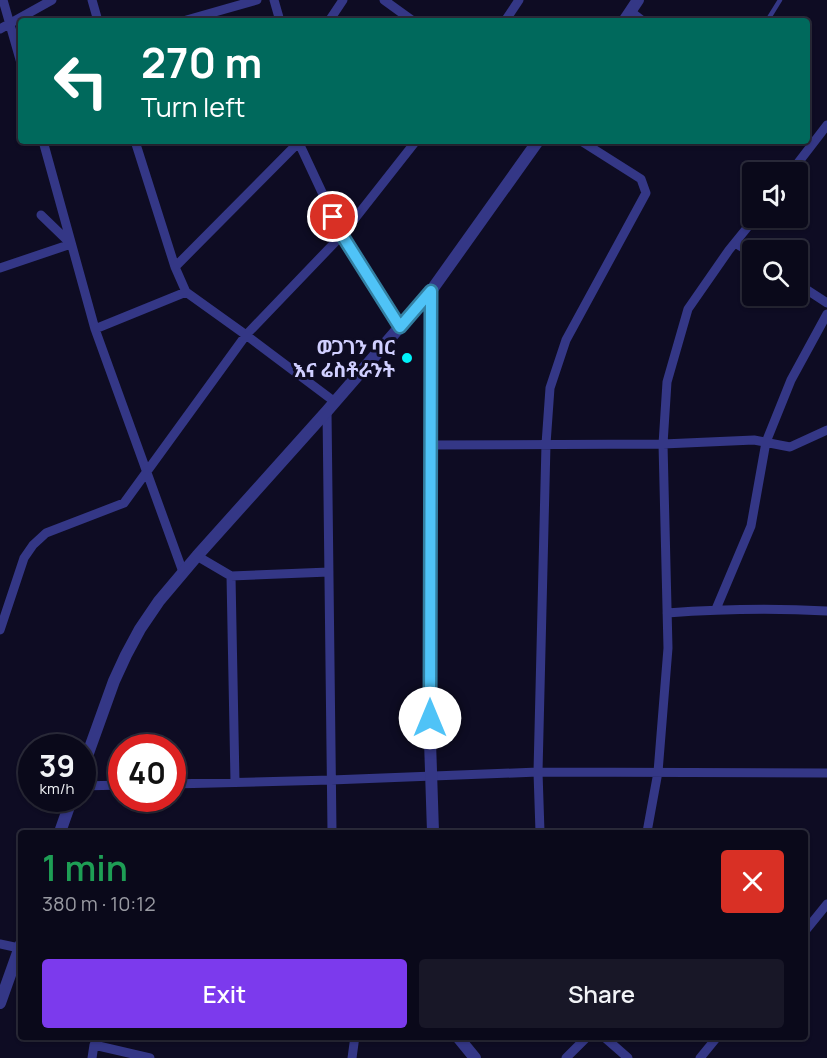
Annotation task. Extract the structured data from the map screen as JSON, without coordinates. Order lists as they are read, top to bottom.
{
  "places": ["ወጋገን ባር እና ሬስቶራንት"],
  "page": {
    "turn": ["270 m", "Turn left"],
    "speed": "39 km/h",
    "limit": "40",
    "heading": ["1 min", "380 m · 10:12"],
    "buttons": ["Exit", "Share"]
  }
}
